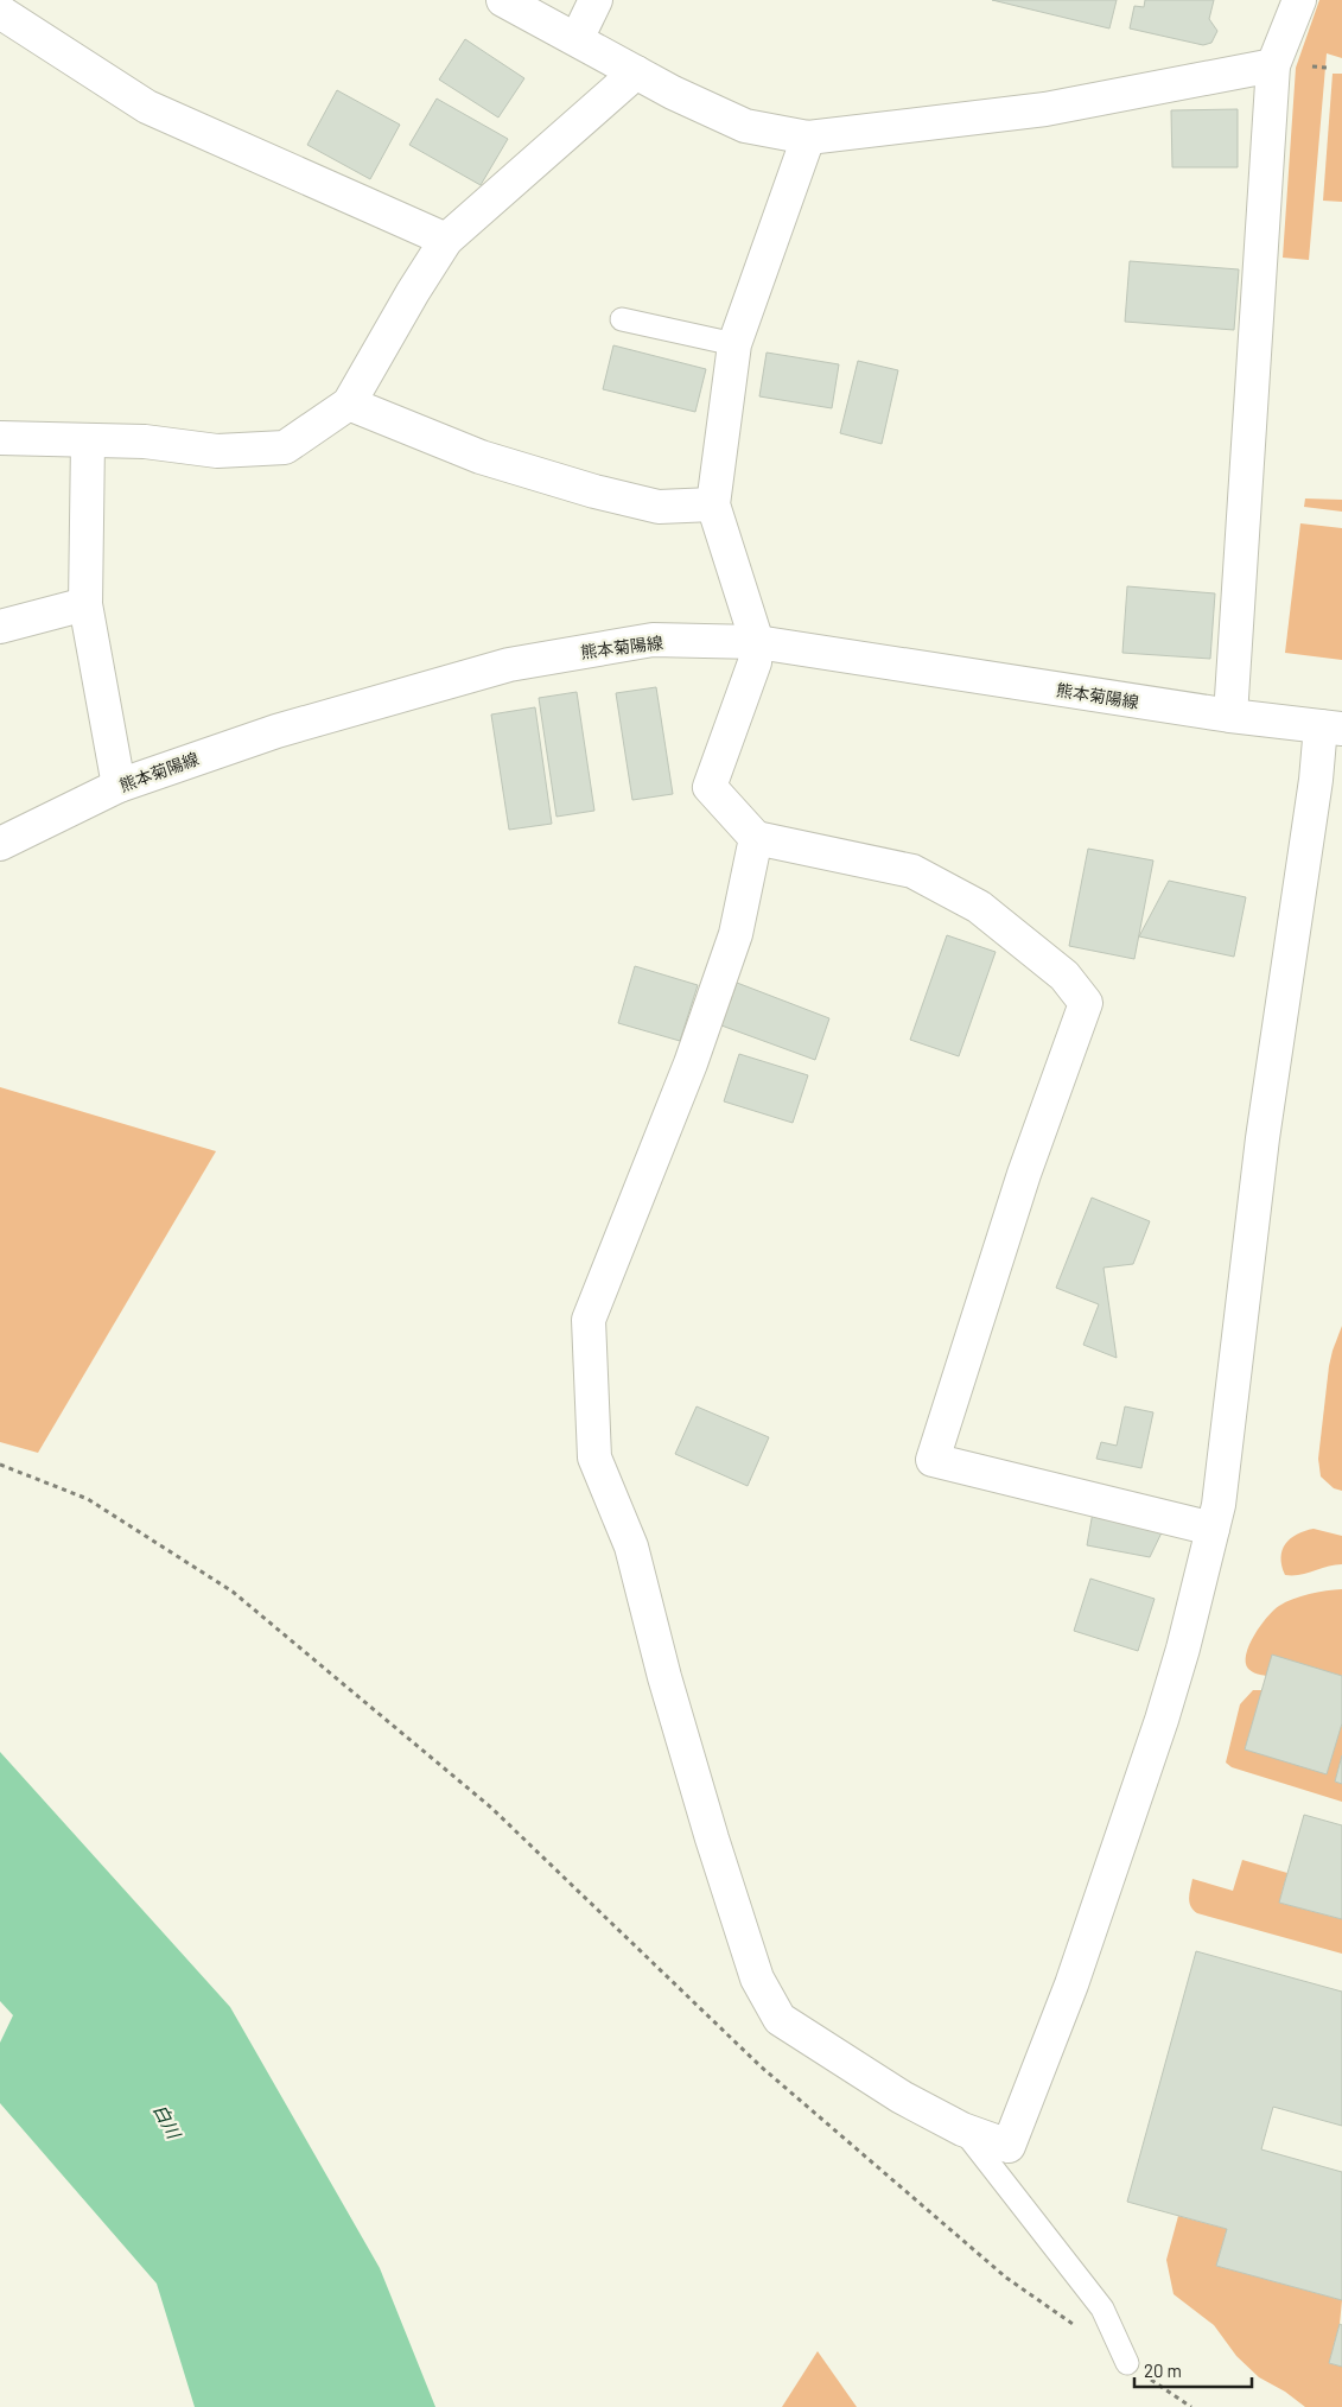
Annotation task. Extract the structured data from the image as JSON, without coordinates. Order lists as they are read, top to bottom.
{
  "streets": {
    "street": ["熊本菊陽線"]
  },
  "water": ["白川"],
  "scale_bar": "20 m"
}
